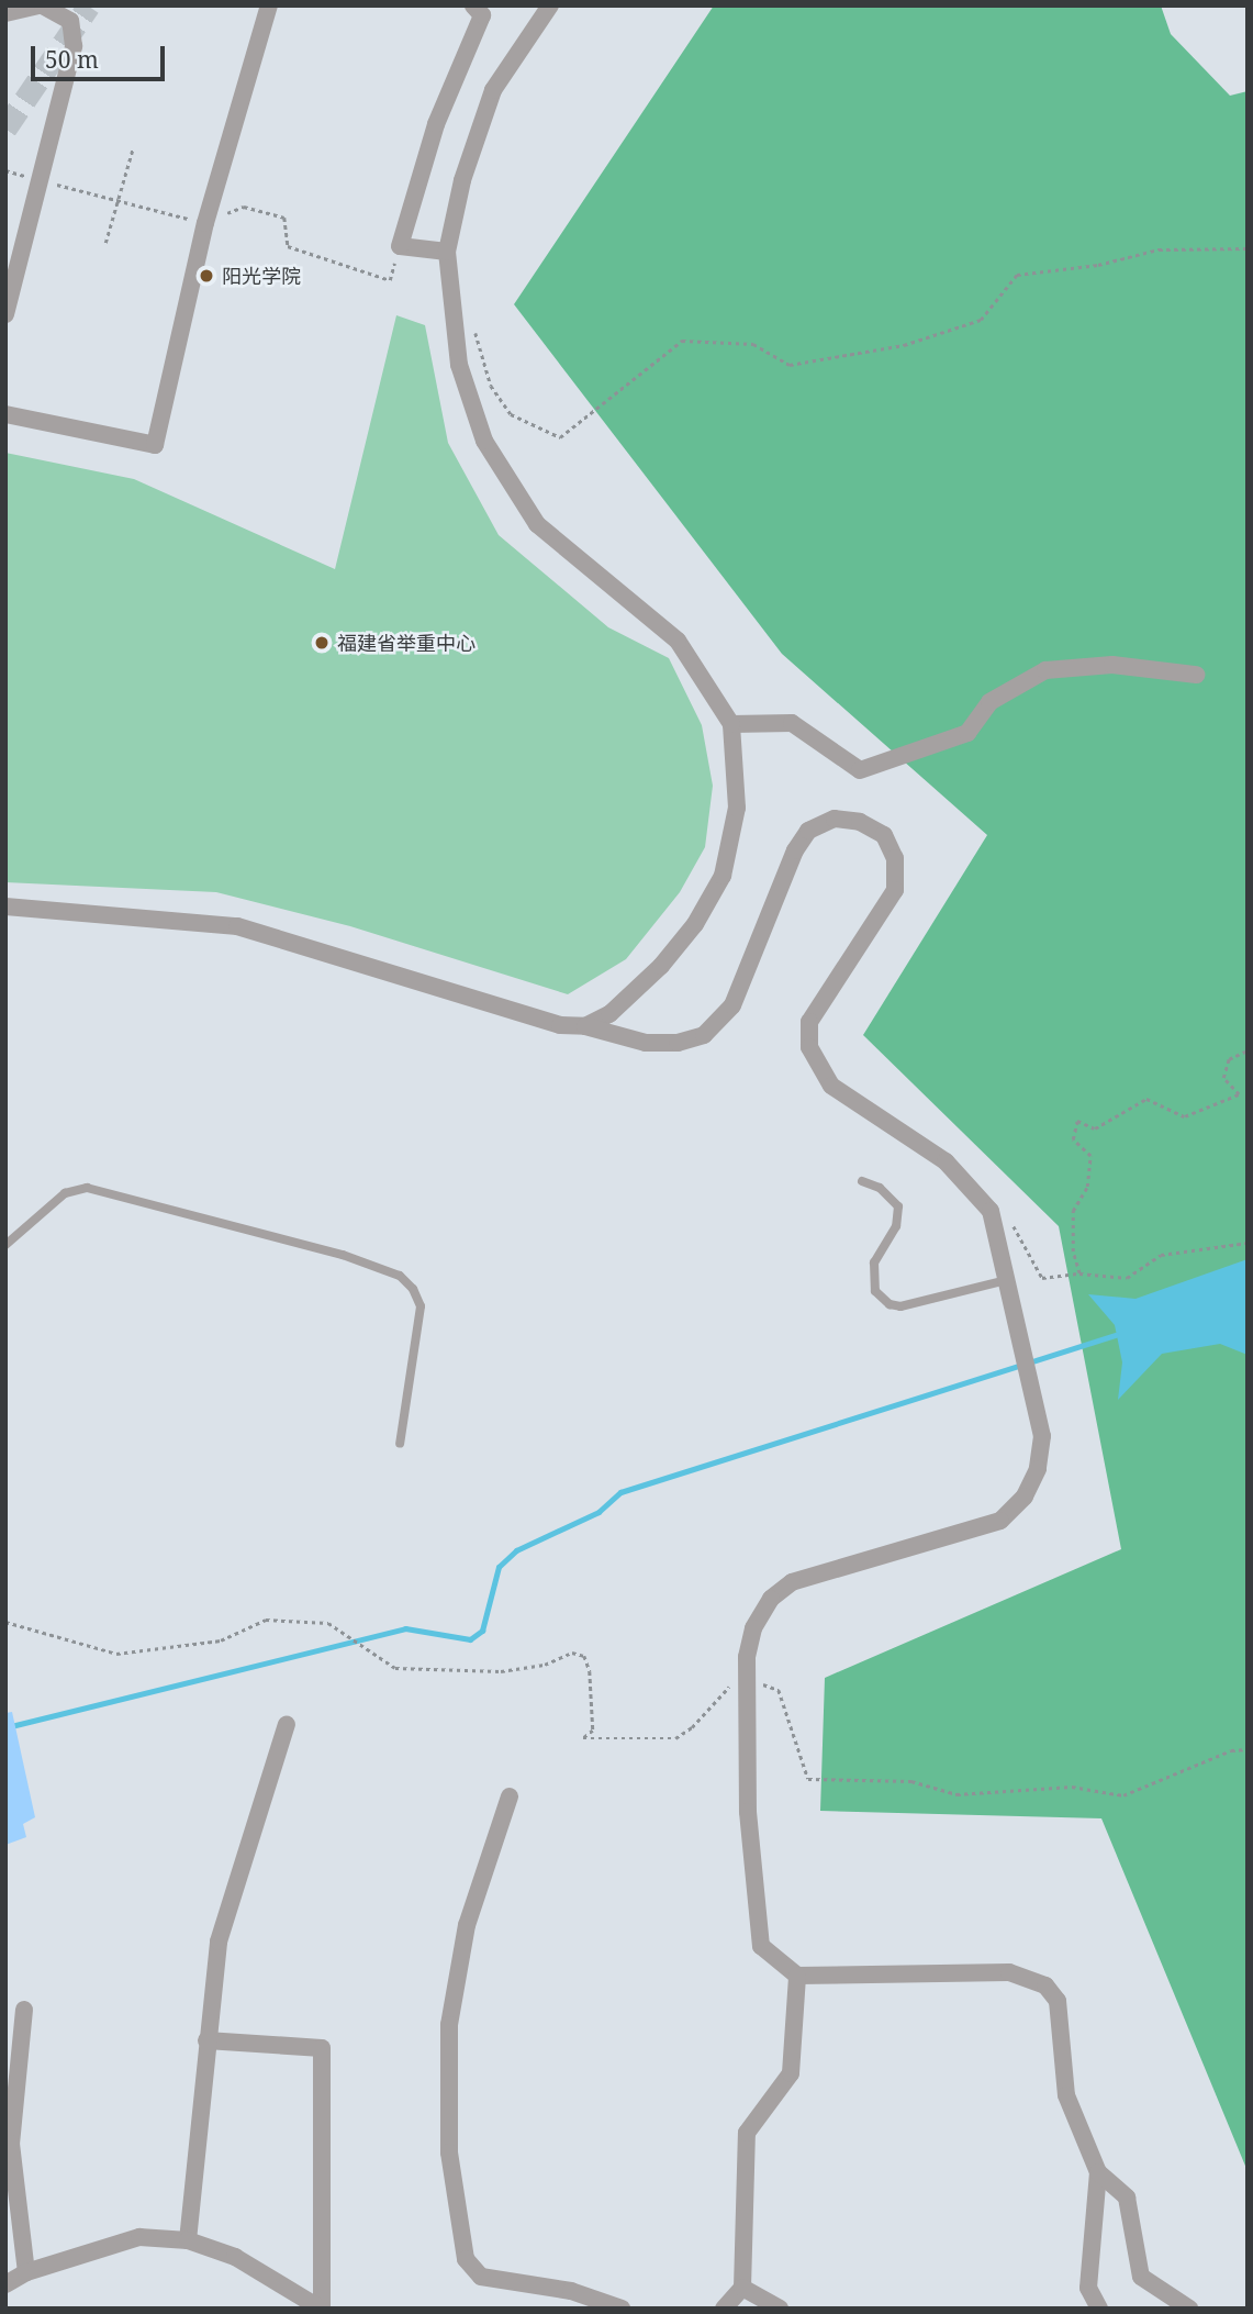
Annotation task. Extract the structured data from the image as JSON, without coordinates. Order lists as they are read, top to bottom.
{
  "places": ["阳光学院", "福建省举重中心"],
  "scale_bar": "50 m"
}
